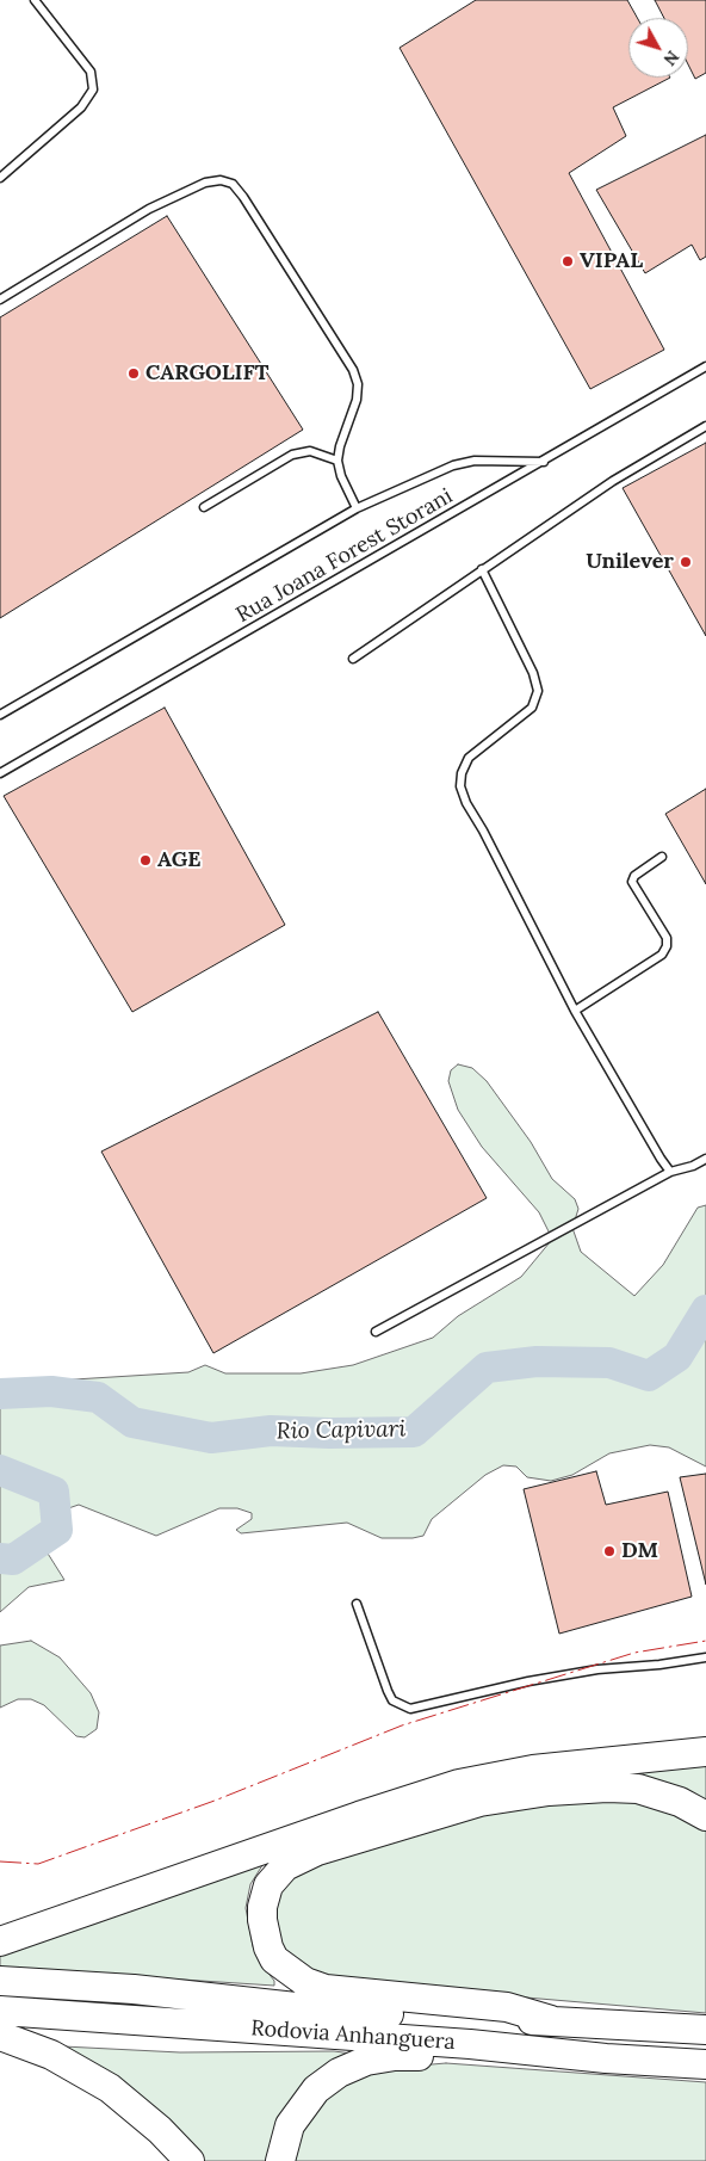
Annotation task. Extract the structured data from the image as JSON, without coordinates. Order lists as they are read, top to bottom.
{
  "streets": {
    "highway": ["Rodovia Anhanguera"],
    "lane": ["Rua Joana Forest Storani"]
  },
  "water": ["Rio Capivari"],
  "places": [
    "VIPAL",
    "CARGOLIFT",
    "Unilever",
    "AGE",
    "DM"
  ],
  "north": "bottom right"
}
